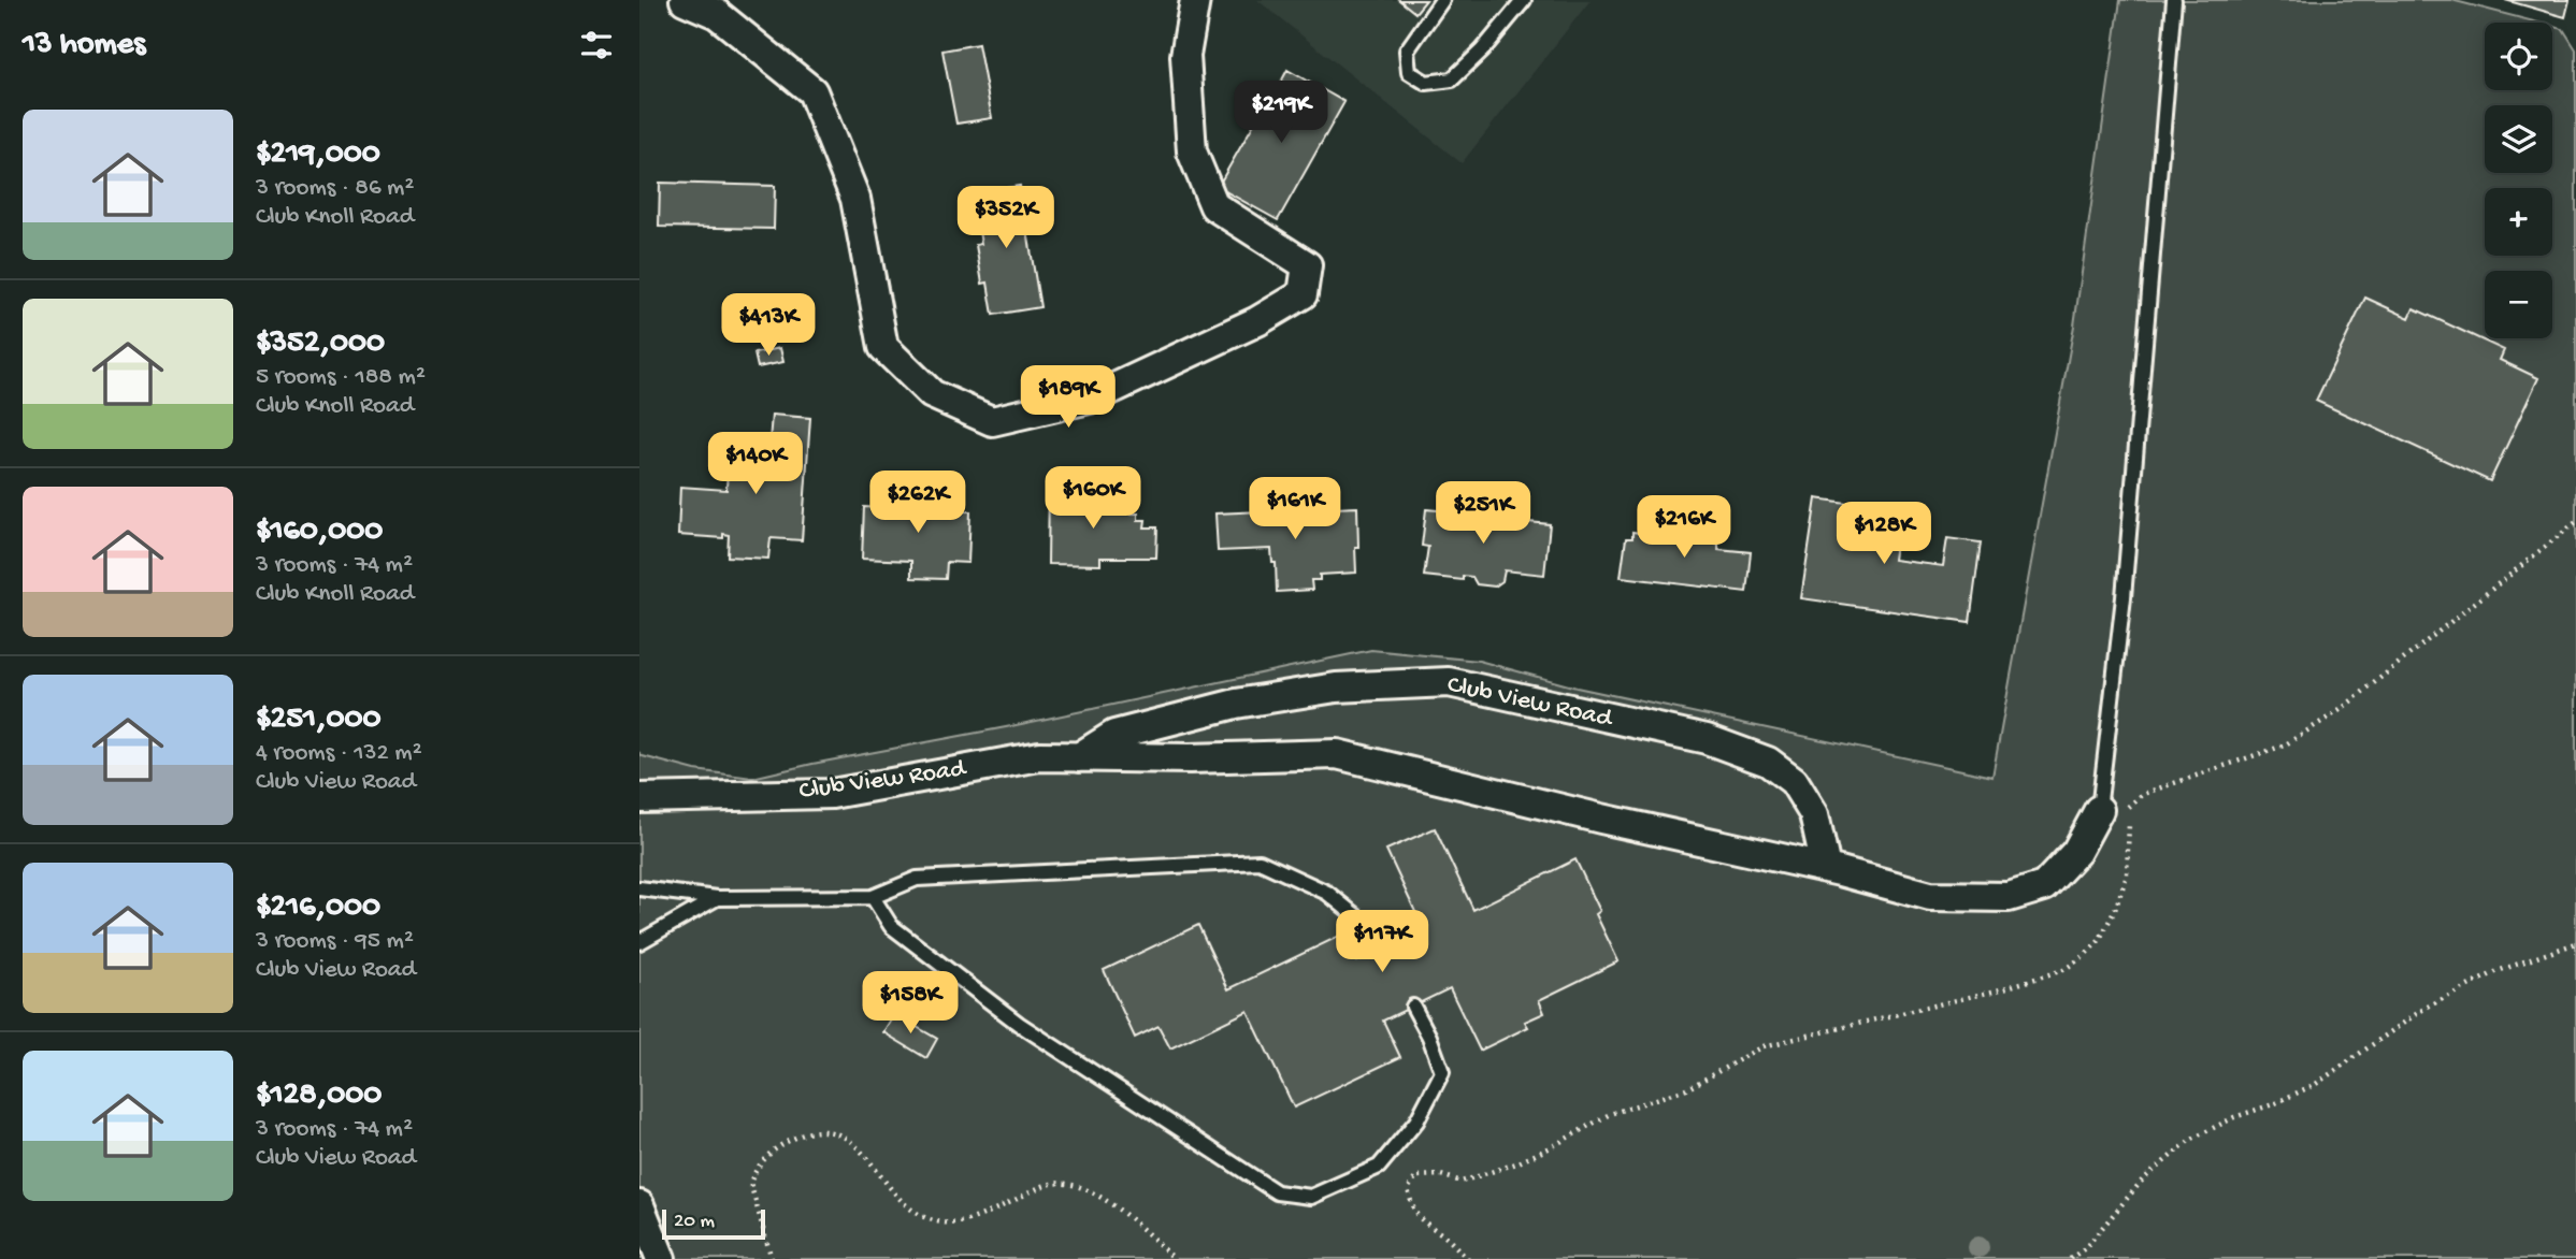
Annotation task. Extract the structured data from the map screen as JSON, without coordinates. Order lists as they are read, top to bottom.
{
  "streets": {
    "street": ["Club View Road"]
  },
  "scale_bar": "20 m",
  "page": {
    "heading": "13 homes",
    "map_buttons": ["+", "−"],
    "price": [
      "$219K",
      "$352K",
      "$413K",
      "$189K",
      "$140K",
      "$160K",
      "$262K",
      "$161K",
      "$251K",
      "$216K",
      "$128K",
      "$117K",
      "$158K"
    ],
    "list": [
      {
        "name": "$219,000",
        "note": "3 rooms · 86 m² · Club Knoll Road"
      },
      {
        "name": "$352,000",
        "note": "5 rooms · 188 m² · Club Knoll Road"
      },
      {
        "name": "$160,000",
        "note": "3 rooms · 74 m² · Club Knoll Road"
      },
      {
        "name": "$251,000",
        "note": "4 rooms · 132 m² · Club View Road"
      },
      {
        "name": "$216,000",
        "note": "3 rooms · 95 m² · Club View Road"
      },
      {
        "name": "$128,000",
        "note": "3 rooms · 74 m² · Club View Road"
      }
    ],
    "scale": "20 m"
  }
}
